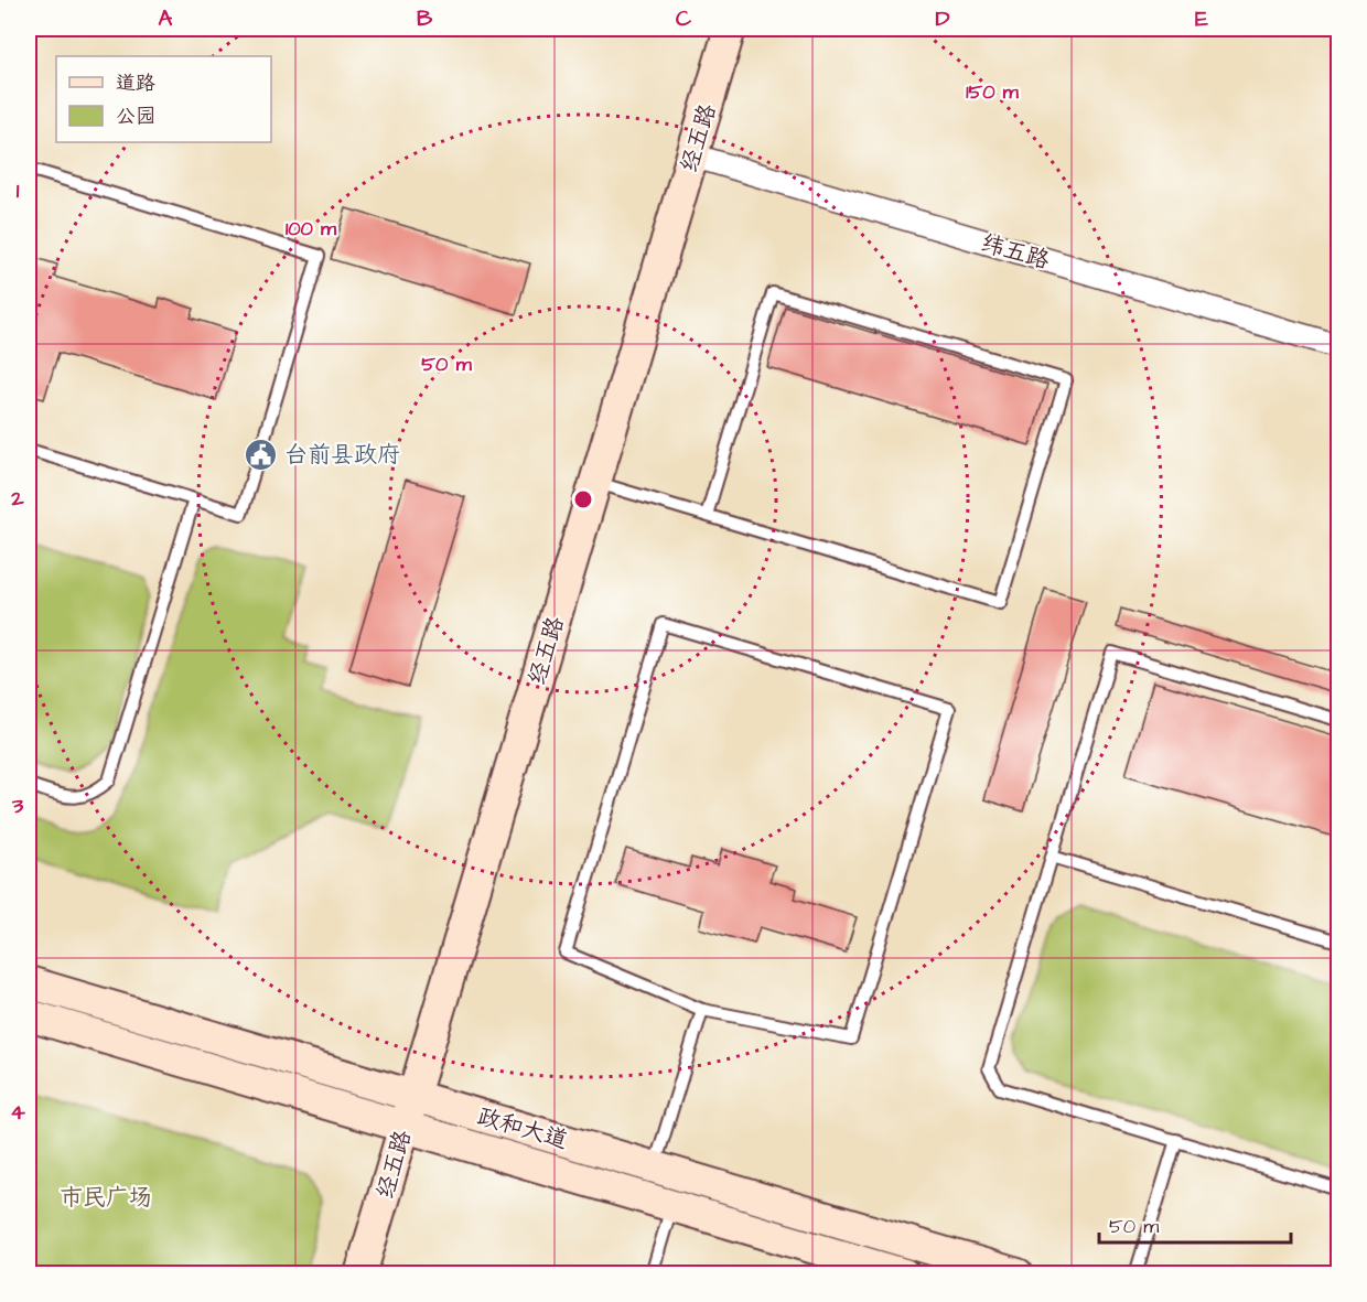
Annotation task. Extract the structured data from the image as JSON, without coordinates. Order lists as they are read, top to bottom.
{
  "streets": {
    "main road": ["经五路", "政和大道"],
    "street": ["纬五路"]
  },
  "crossings": [
    ["经五路", "纬五路"],
    ["经五路", "政和大道"]
  ],
  "parks": ["市民广场"],
  "places": {
    "public building": ["台前县政府"]
  },
  "legend": ["道路", "公园"],
  "scale_bar": "50 m",
  "grid": {
    "columns": [
      "A",
      "B",
      "C",
      "D",
      "E"
    ],
    "rows": [
      "1",
      "2",
      "3",
      "4"
    ]
  },
  "rings": ["150 m", "100 m", "50 m"]
}
